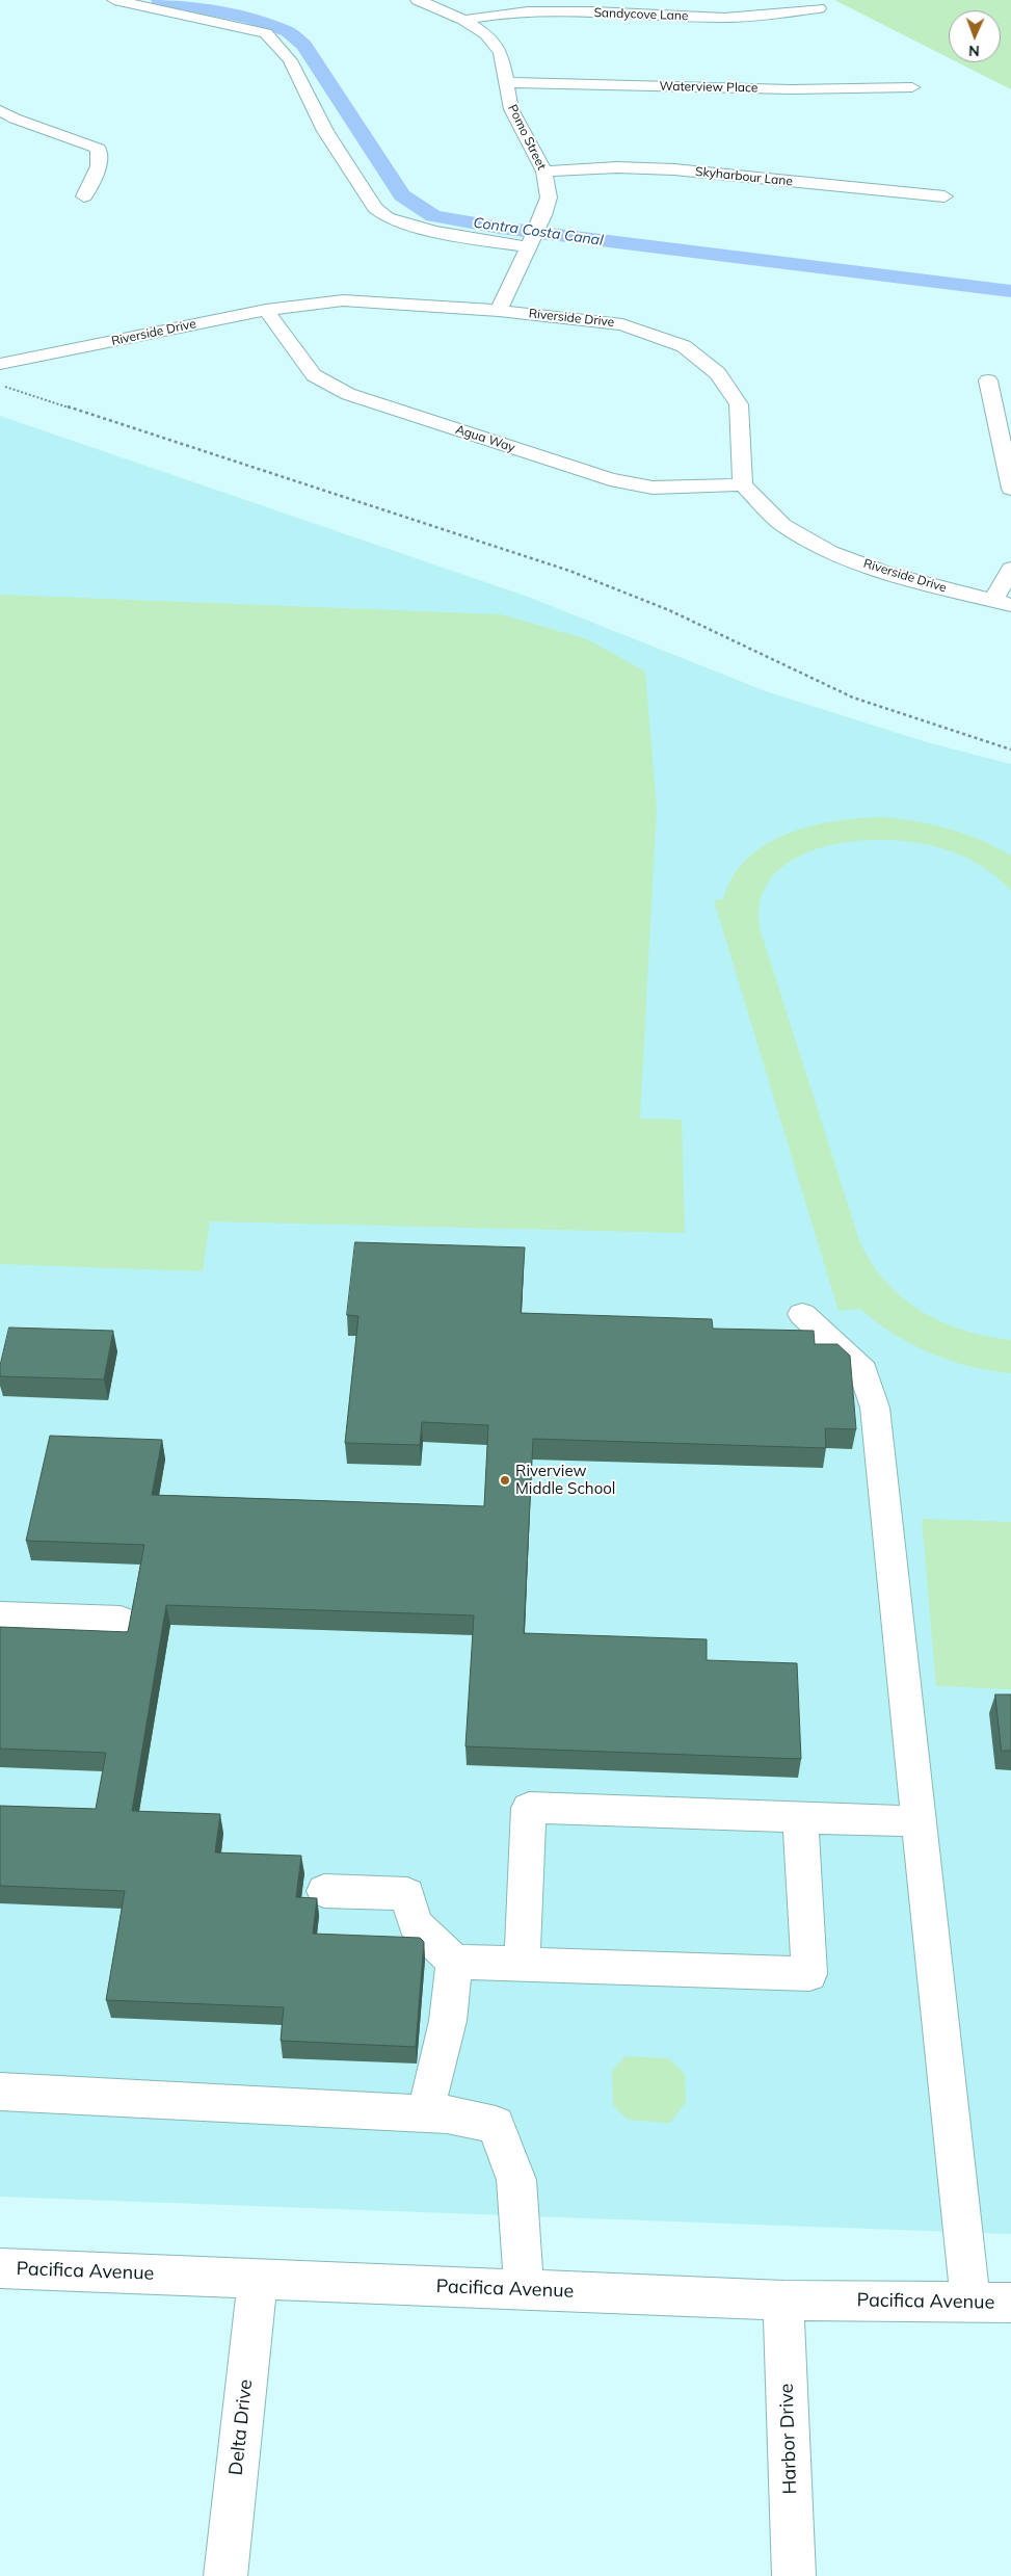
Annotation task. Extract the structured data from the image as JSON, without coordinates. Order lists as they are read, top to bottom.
{
  "streets": {
    "street": [
      "Sandycove Lane",
      "Waterview Place",
      "Pomo Street",
      "Skyharbour Lane",
      "Riverside Drive",
      "Agua Way",
      "Pacifica Avenue",
      "Delta Drive",
      "Harbor Drive"
    ]
  },
  "crossings": [
    ["Sandycove Lane", "Pomo Street"],
    ["Waterview Place", "Pomo Street"],
    ["Pomo Street", "Skyharbour Lane"],
    ["Pomo Street", "Riverside Drive"],
    ["Riverside Drive", "Agua Way"],
    ["Pacifica Avenue", "Delta Drive"],
    ["Pacifica Avenue", "Harbor Drive"]
  ],
  "water": ["Contra Costa Canal"],
  "places": ["Riverview Middle School"],
  "north": "bottom"
}
